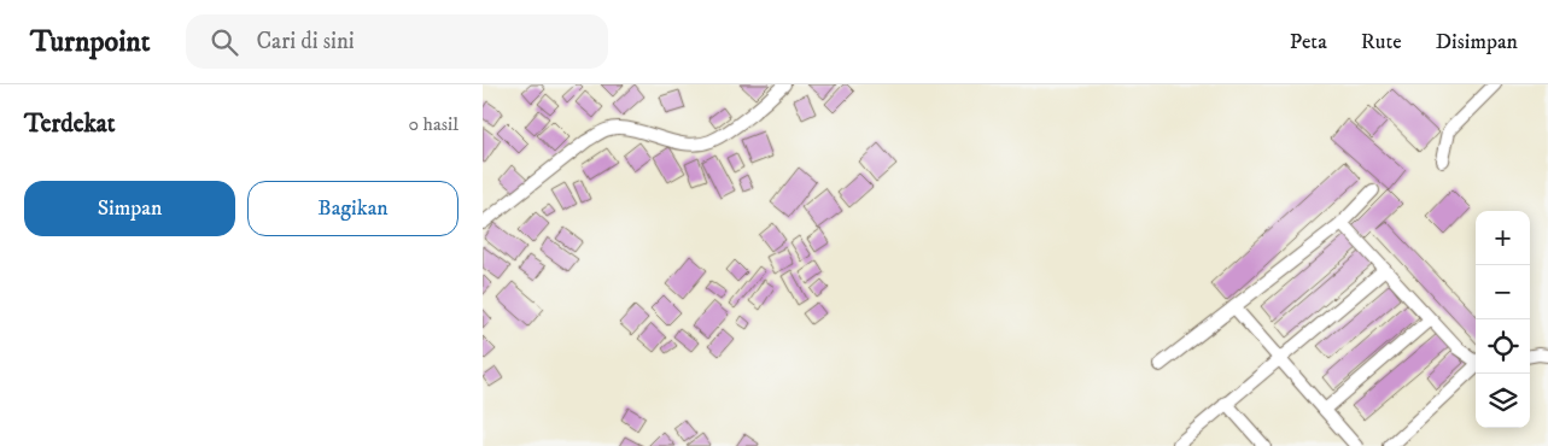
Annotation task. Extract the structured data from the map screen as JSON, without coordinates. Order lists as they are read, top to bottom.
{
  "page": {
    "header": "Turnpoint",
    "search": "Cari di sini",
    "nav": ["Peta", "Rute", "Disimpan"],
    "heading": ["Terdekat", "0 hasil"],
    "buttons": ["Simpan", "Bagikan"],
    "map_buttons": ["+", "−"]
  }
}
